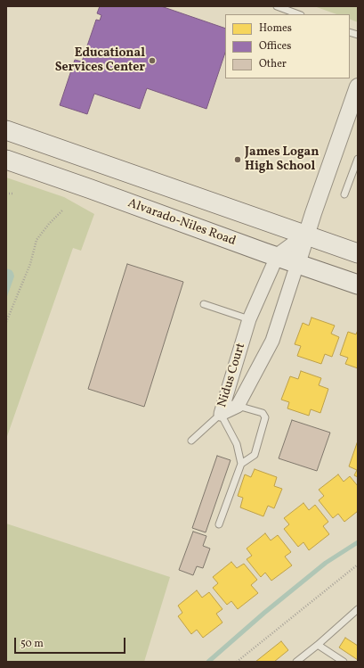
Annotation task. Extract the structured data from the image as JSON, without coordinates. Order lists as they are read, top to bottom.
{
  "streets": {
    "main road": ["Alvarado-Niles Road"],
    "street": ["Nidus Court"]
  },
  "crossings": [
    ["Alvarado-Niles Road", "Nidus Court"]
  ],
  "places": ["Educational Services Center", "James Logan High School"],
  "legend": ["Homes", "Offices", "Other"],
  "scale_bar": "50 m"
}
